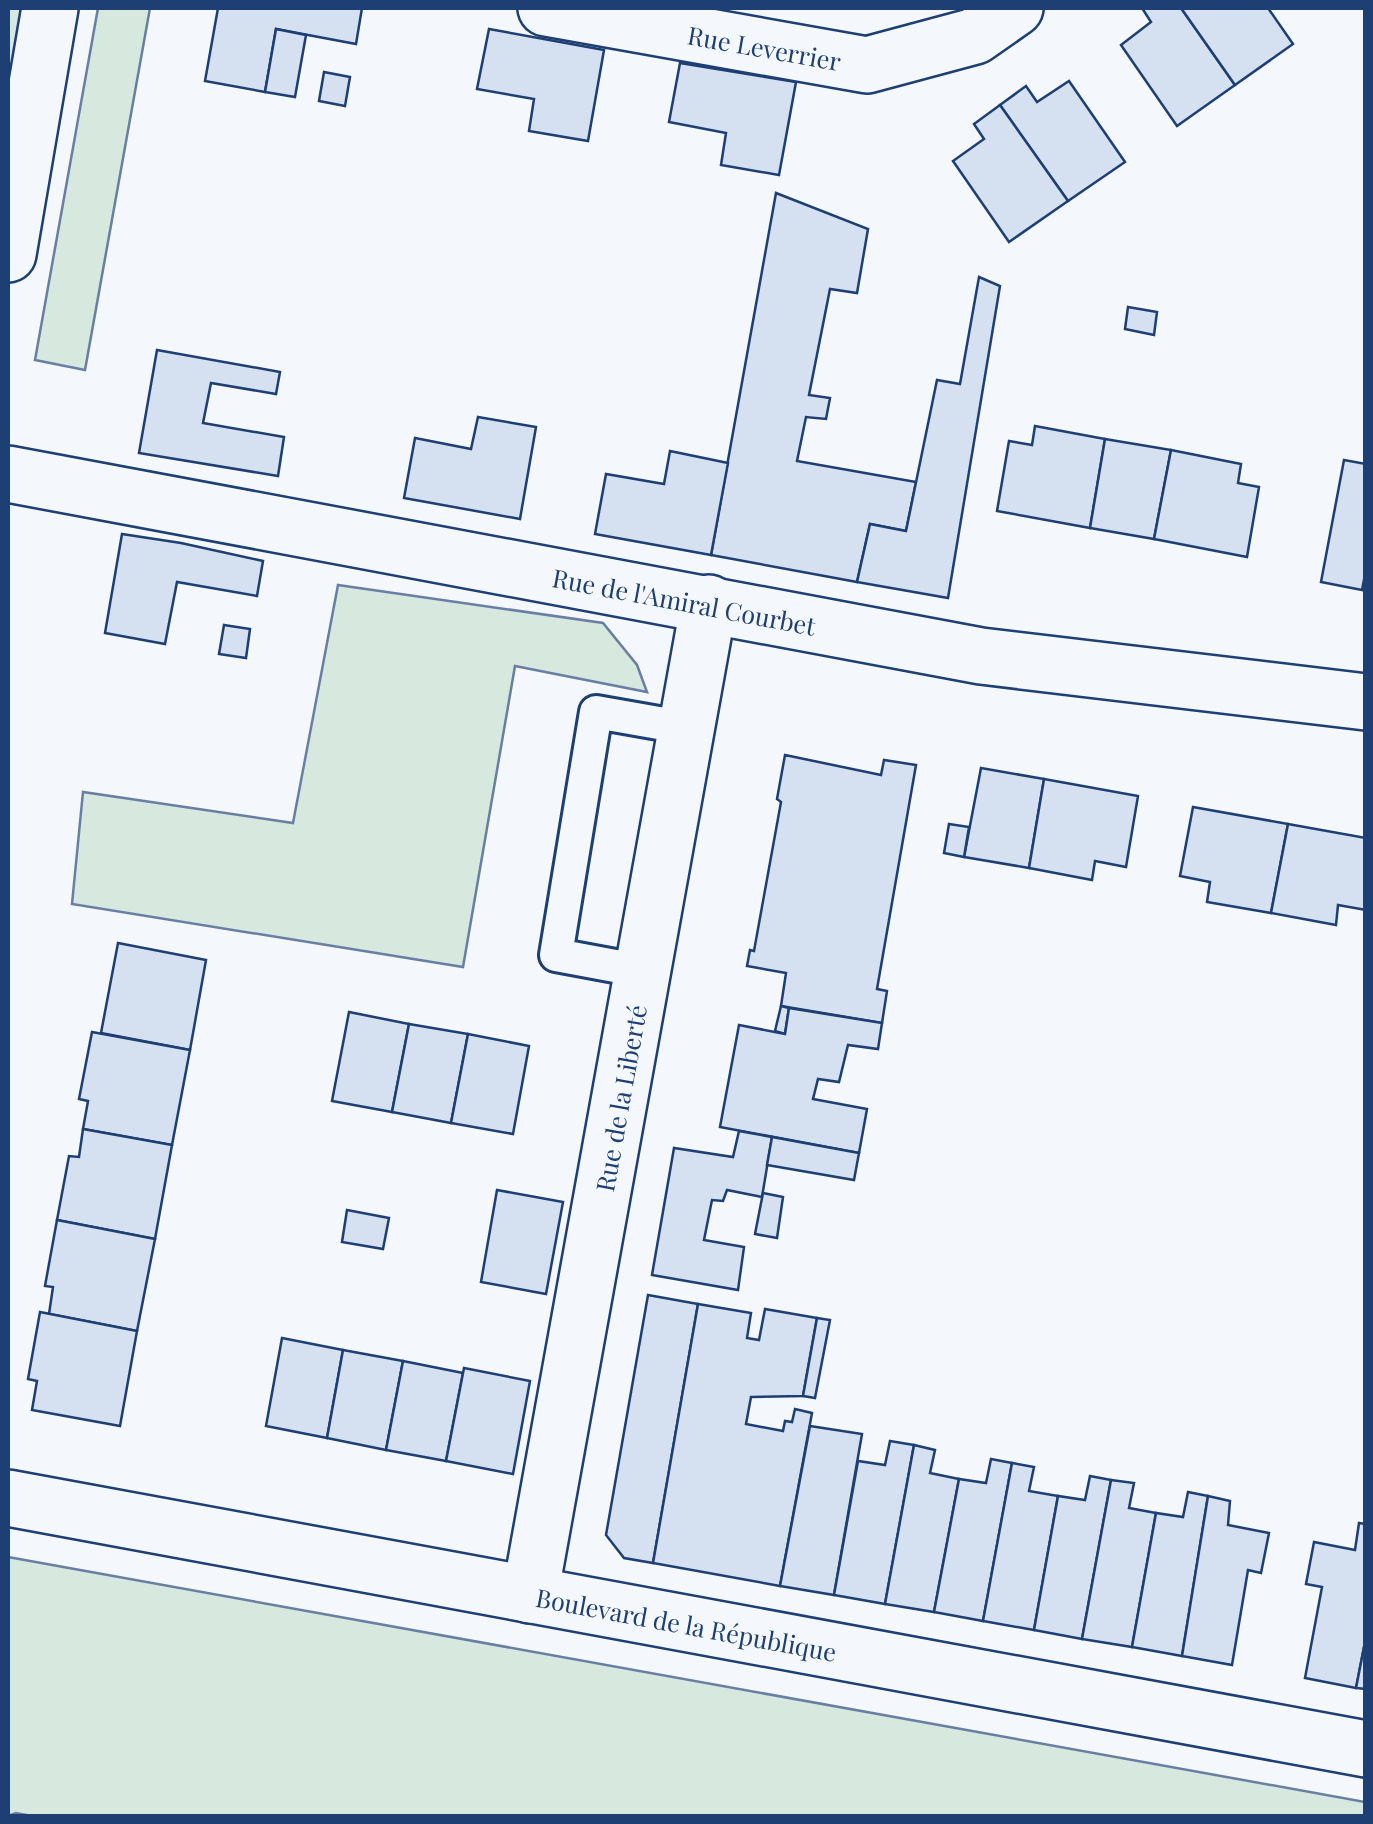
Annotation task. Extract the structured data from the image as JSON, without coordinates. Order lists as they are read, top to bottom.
{
  "streets": {
    "street": [
      "Rue Leverrier",
      "Rue de l'Amiral Courbet",
      "Rue de la Liberté",
      "Boulevard de la République"
    ]
  },
  "crossings": [
    ["Rue de l'Amiral Courbet", "Rue de la Liberté"],
    ["Rue de la Liberté", "Boulevard de la République"]
  ]
}
